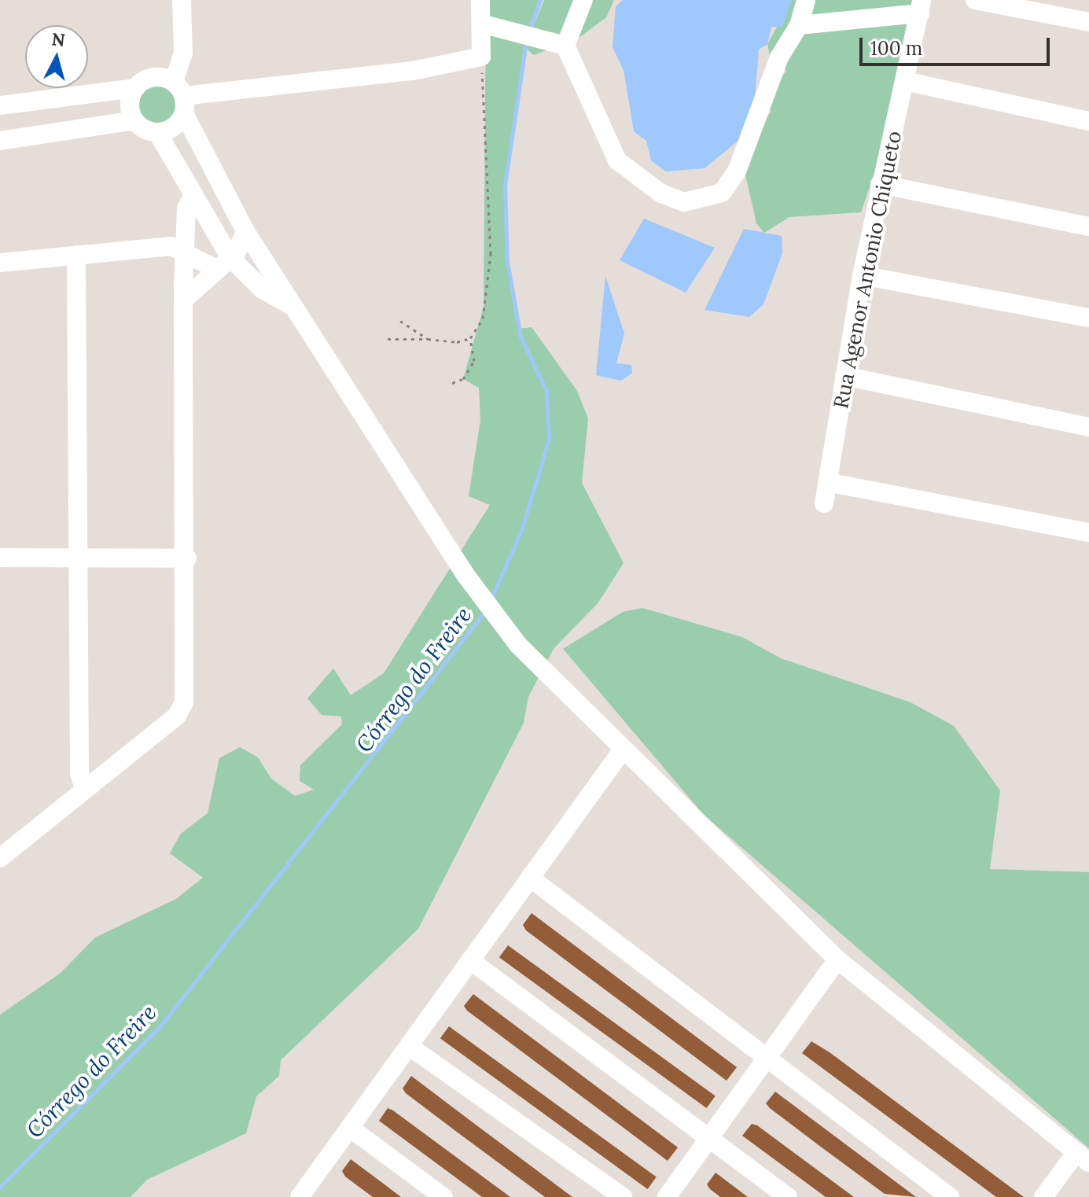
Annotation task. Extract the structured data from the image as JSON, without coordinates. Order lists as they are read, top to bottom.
{
  "streets": {
    "street": ["Rua Agenor Antonio Chiqueto"]
  },
  "water": ["Córrego do Freire"],
  "scale_bar": "100 m",
  "north": "top"
}
